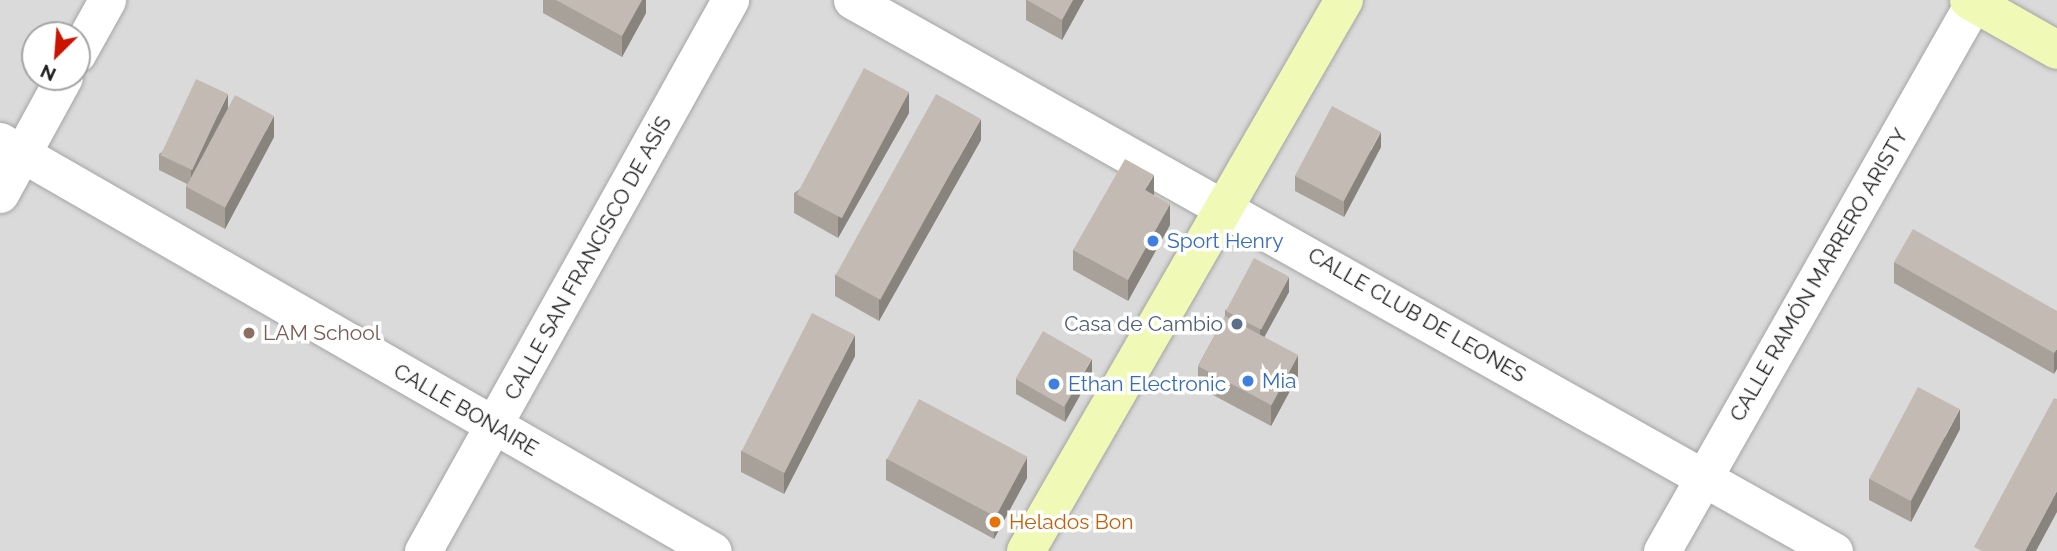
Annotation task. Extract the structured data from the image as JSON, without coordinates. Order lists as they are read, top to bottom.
{
  "streets": {
    "street": [
      "CALLE SAN FRANCISCO DE ASÍS",
      "CALLE RAMÓN MARRERO ARISTY",
      "CALLE CLUB DE LEONES",
      "CALLE BONAIRE"
    ]
  },
  "crossings": [
    ["CALLE SAN FRANCISCO DE ASÍS", "CALLE BONAIRE"],
    ["CALLE RAMÓN MARRERO ARISTY", "CALLE CLUB DE LEONES"]
  ],
  "places": [
    "Sport Henry",
    "Casa de Cambio",
    "LAM School",
    "Mia",
    "Ethan Electronic",
    "Helados Bon"
  ],
  "north": "bottom left"
}
